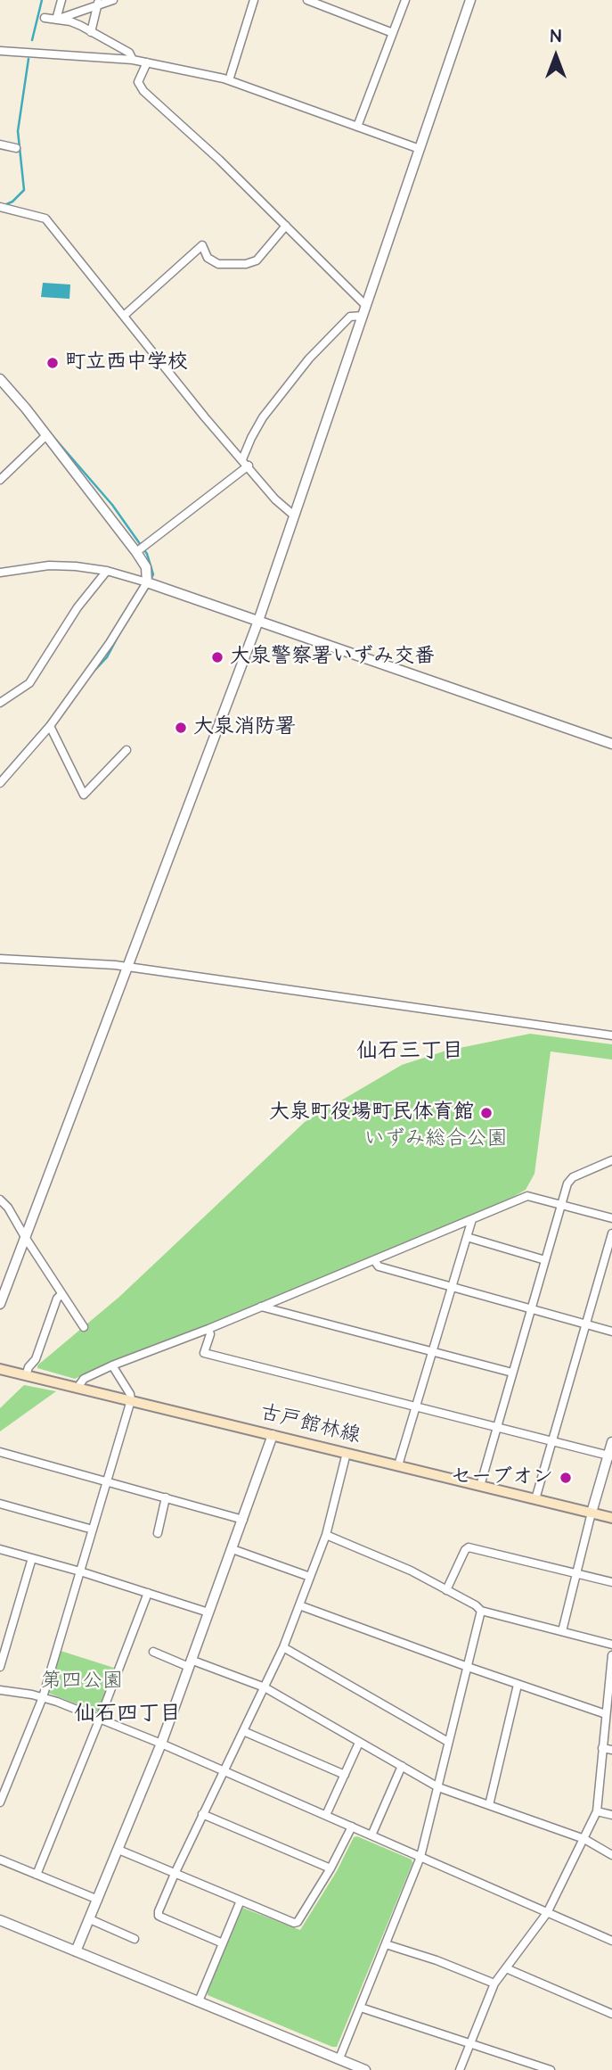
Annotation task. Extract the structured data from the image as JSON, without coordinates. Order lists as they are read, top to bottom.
{
  "streets": {
    "main road": ["古戸館林線"]
  },
  "districts": ["仙石三丁目", "仙石四丁目"],
  "parks": ["いずみ総合公園", "第四公園"],
  "places": [
    "町立西中学校",
    "大泉警察署いずみ交番",
    "大泉消防署",
    "大泉町役場町民体育館",
    "セーブオン"
  ],
  "north": "top"
}
